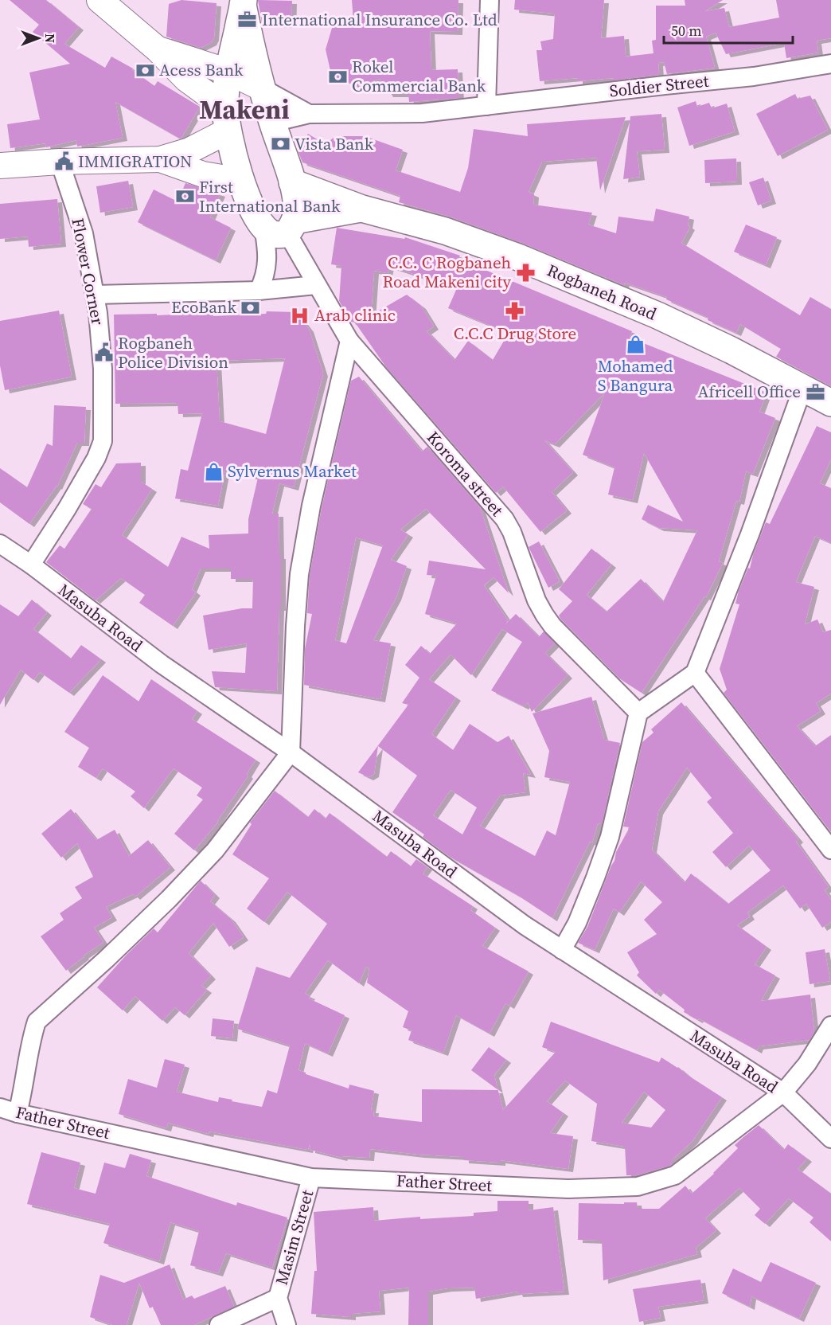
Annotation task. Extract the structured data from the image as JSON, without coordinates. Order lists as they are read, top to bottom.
{
  "streets": {
    "main road": ["Rogbaneh Road"],
    "street": [
      "Soldier Street",
      "Flower Corner",
      "Koroma street",
      "Masuba Road",
      "Father Street",
      "Masim Street"
    ]
  },
  "crossings": [
    ["Flower Corner", "Masuba Road"],
    ["Masuba Road", "Father Street"],
    ["Father Street", "Masim Street"]
  ],
  "districts": ["Makeni"],
  "places": {
    "office": ["International Insurance Co. Ltd", "Africell Office"],
    "bank": [
      "Acess Bank",
      "Rokel Commercial Bank",
      "Vista Bank",
      "First International Bank",
      "EcoBank"
    ],
    "public building": ["IMMIGRATION", "Rogbaneh Police Division"],
    "pharmacy": ["C.C. C Rogbaneh Road Makeni city", "C.C.C Drug Store"],
    "hospital": ["Arab clinic"],
    "shop": ["Mohamed S Bangura", "Sylvernus Market"]
  },
  "scale_bar": "50 m",
  "north": "right"
}
